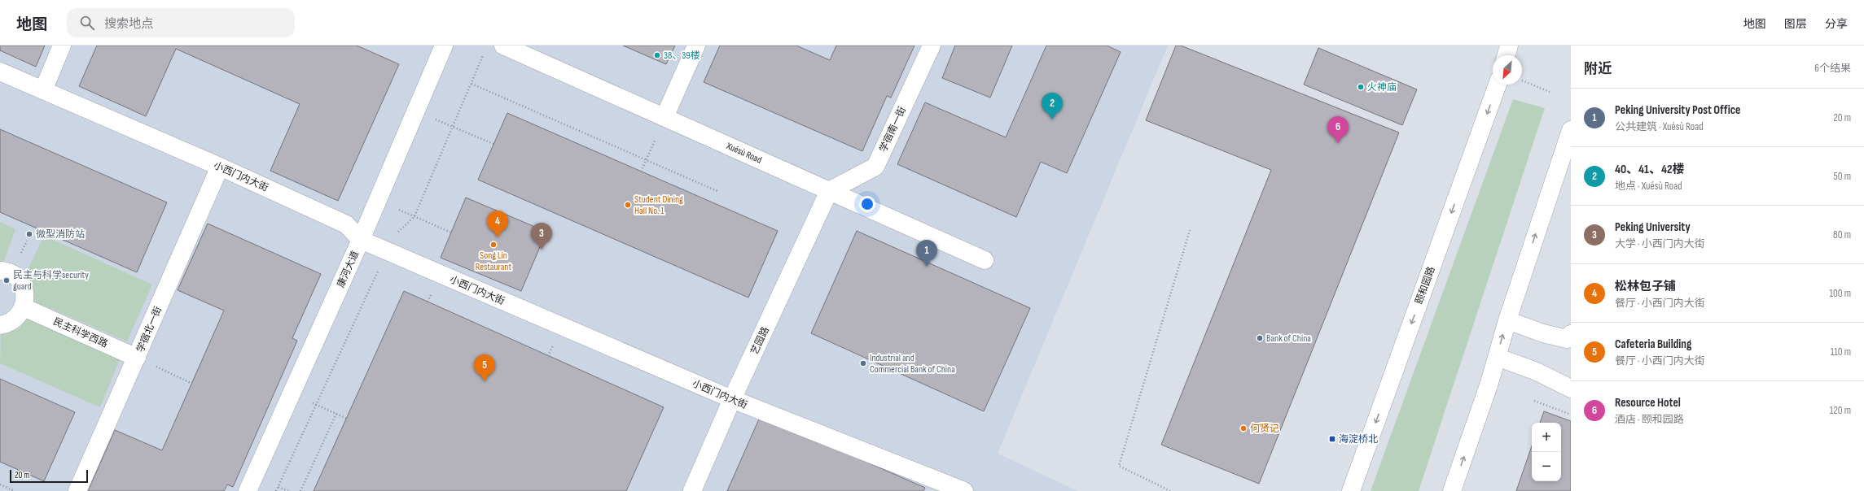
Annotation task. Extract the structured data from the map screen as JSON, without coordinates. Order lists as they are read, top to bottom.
{
  "streets": {
    "street": [
      "学宿南一街",
      "Xuésù Road",
      "小西门内大街",
      "康河大道",
      "颐和园路",
      "学宿北一街",
      "民主科学西路",
      "艺园路"
    ]
  },
  "crossings": [
    ["学宿南一街", "Xuésù Road"],
    ["学宿南一街", "艺园路"],
    ["Xuésù Road", "艺园路"],
    ["小西门内大街", "康河大道"],
    ["小西门内大街", "学宿北一街"],
    ["小西门内大街", "艺园路"],
    ["学宿北一街", "民主科学西路"]
  ],
  "places": {
    "other": [
      "38、39楼",
      "火神庙",
      "Student Dining Hall No. 1",
      "微型消防站",
      "Song Lin Restaurant",
      "民主与科学security guard",
      "Bank of China",
      "Industrial and Commercial Bank of China",
      "何贤记"
    ],
    "transit": ["海淀桥北"]
  },
  "scale_bar": "20 m",
  "north": "bottom left",
  "page": {
    "header": "地图",
    "search": "搜索地点",
    "nav": ["地图", "图层", "分享"],
    "heading": ["附近", "6个结果"],
    "list": [
      {
        "mark": "1",
        "name": "Peking University Post Office",
        "note": "公共建筑 · Xuésù Road",
        "value": "20 m"
      },
      {
        "mark": "2",
        "name": "40、41、42楼",
        "note": "地点 · Xuésù Road",
        "value": "50 m"
      },
      {
        "mark": "3",
        "name": "Peking University",
        "note": "大学 · 小西门内大街",
        "value": "80 m"
      },
      {
        "mark": "4",
        "name": "松林包子铺",
        "note": "餐厅 · 小西门内大街",
        "value": "100 m"
      },
      {
        "mark": "5",
        "name": "Cafeteria Building",
        "note": "餐厅 · 小西门内大街",
        "value": "110 m"
      },
      {
        "mark": "6",
        "name": "Resource Hotel",
        "note": "酒店 · 颐和园路",
        "value": "120 m"
      }
    ],
    "pins": [
      "2",
      "6",
      "4",
      "3",
      "1",
      "5"
    ],
    "map_buttons": ["+", "−"],
    "scale": "20 m"
  }
}
